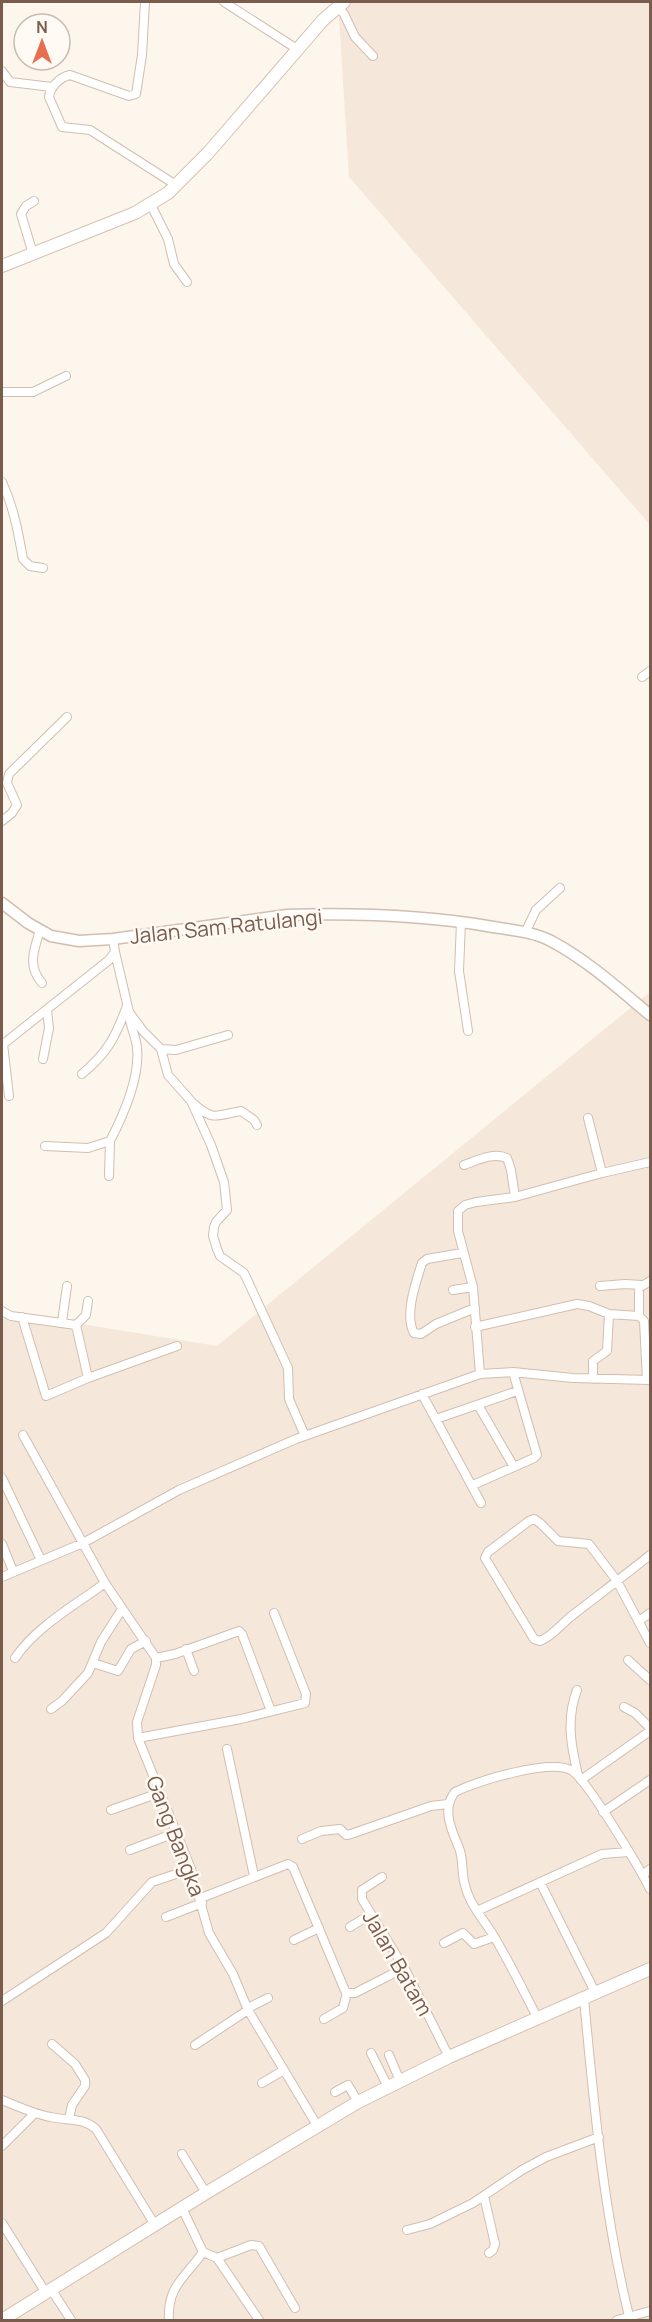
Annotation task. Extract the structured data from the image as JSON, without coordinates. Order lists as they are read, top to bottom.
{
  "streets": {
    "street": ["Jalan Sam Ratulangi", "Gang Bangka", "Jalan Batam"]
  },
  "north": "top"
}
